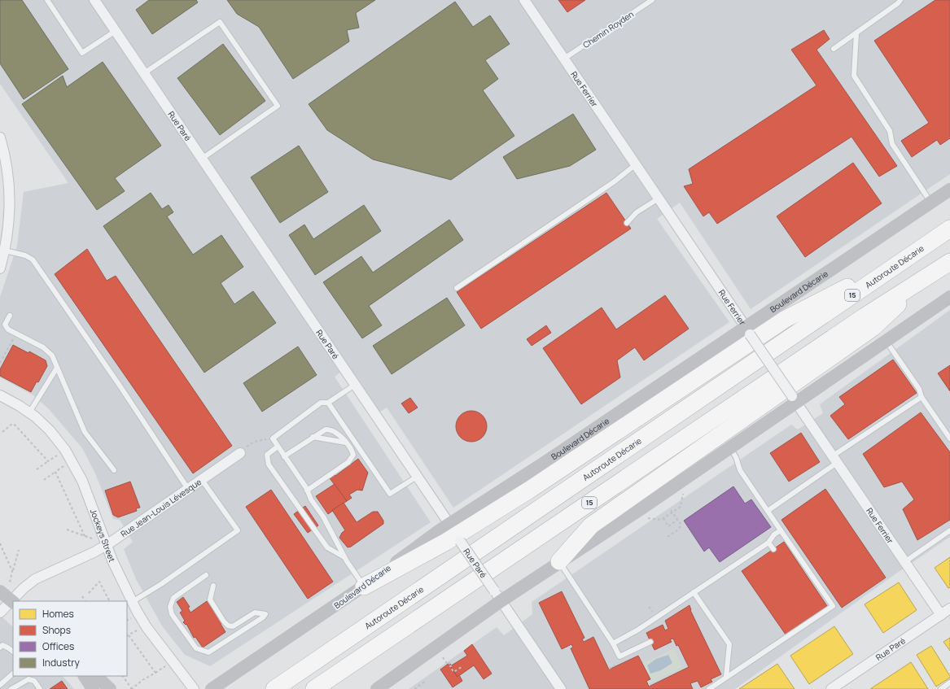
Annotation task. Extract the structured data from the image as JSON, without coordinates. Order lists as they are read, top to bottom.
{
  "streets": {
    "highway": ["Autoroute Décarie", "15"],
    "main road": ["Boulevard Décarie"],
    "street": [
      "Rue Ferrier",
      "Rue Paré",
      "Rue Jean-Louis Lévesque",
      "Jockeys Street"
    ],
    "lane": ["Chemin Royden"]
  },
  "crossings": [
    ["Chemin Royden", "Rue Ferrier"],
    ["Rue Ferrier", "Rue Paré"],
    ["Rue Ferrier", "Boulevard Décarie"],
    ["Rue Paré", "Boulevard Décarie"],
    ["Rue Jean-Louis Lévesque", "Jockeys Street"]
  ],
  "legend": [
    "Homes",
    "Shops",
    "Offices",
    "Industry"
  ]
}
